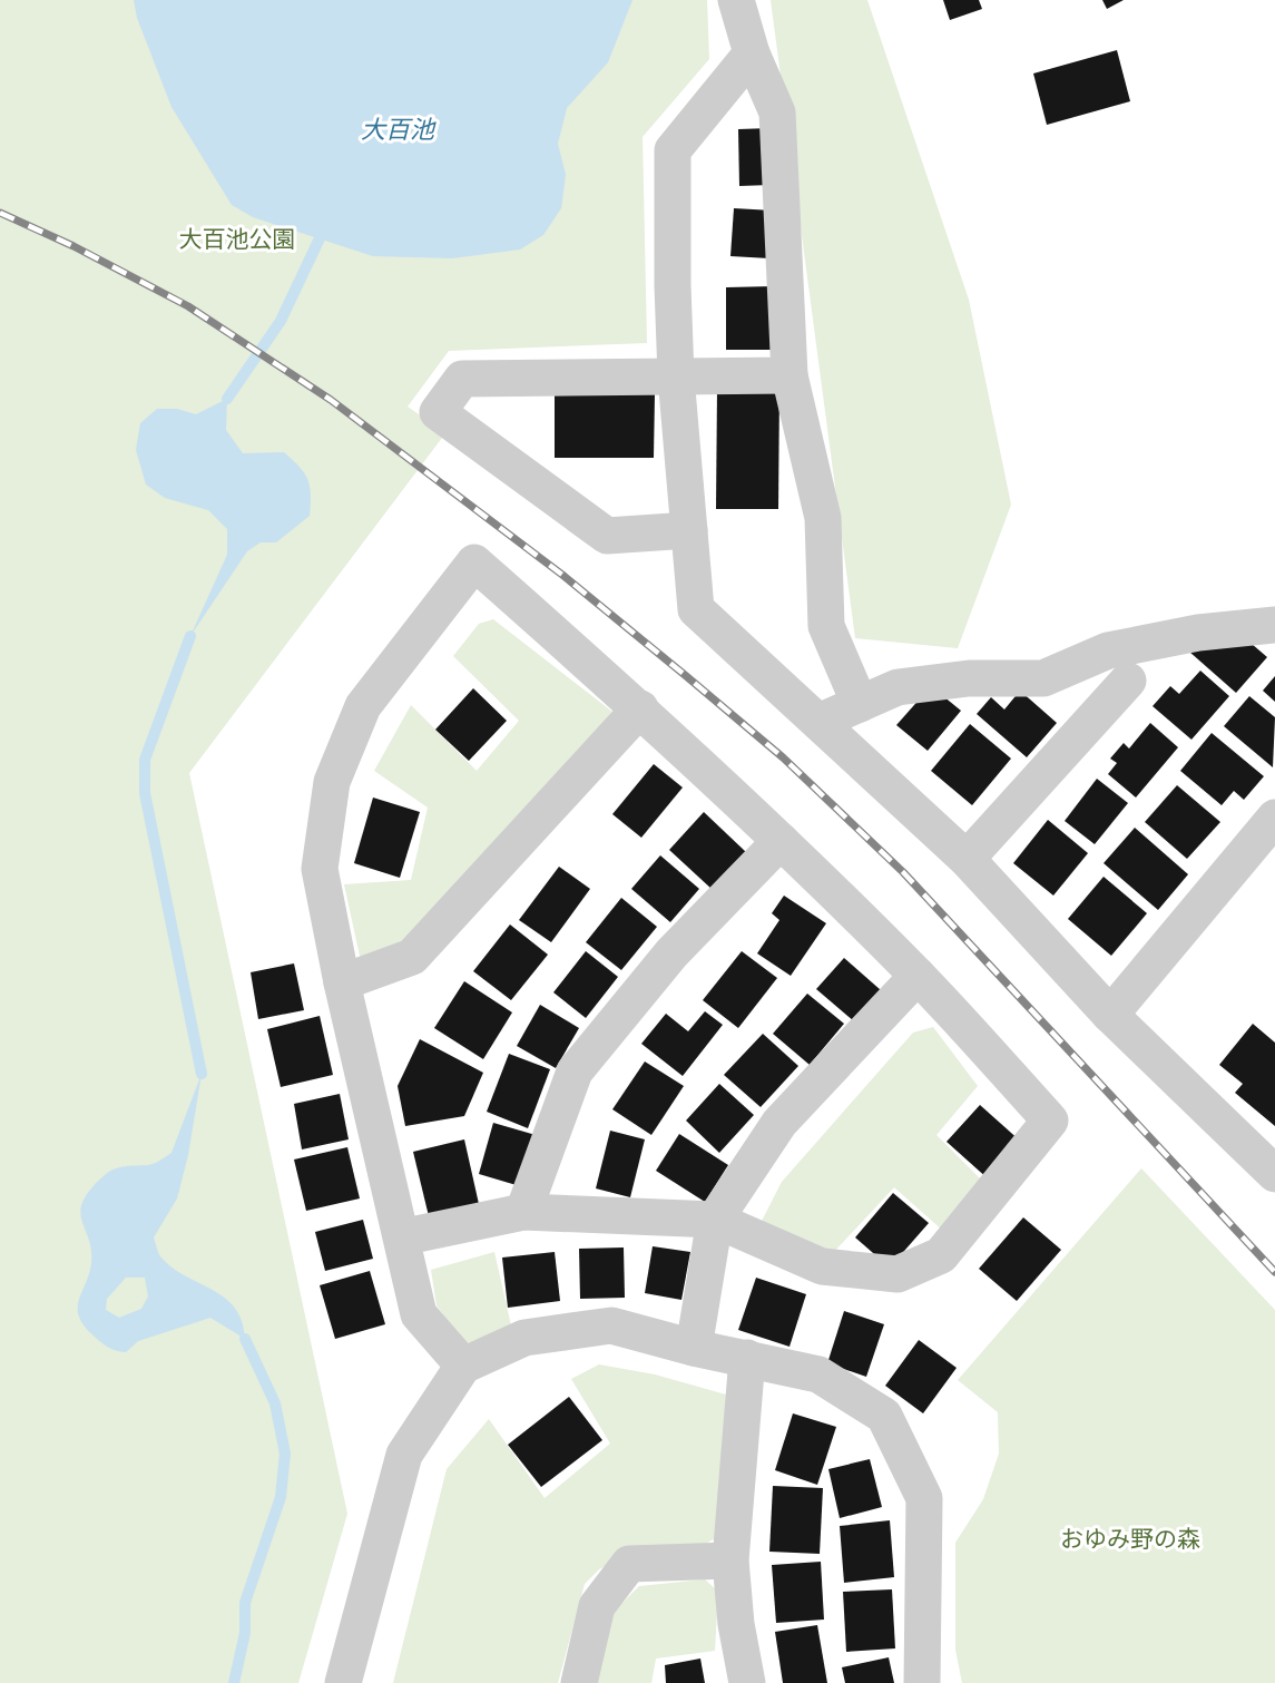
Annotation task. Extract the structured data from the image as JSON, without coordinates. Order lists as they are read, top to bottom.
{
  "water": ["大百池"],
  "parks": ["大百池公園", "おゆみ野の森"]
}
